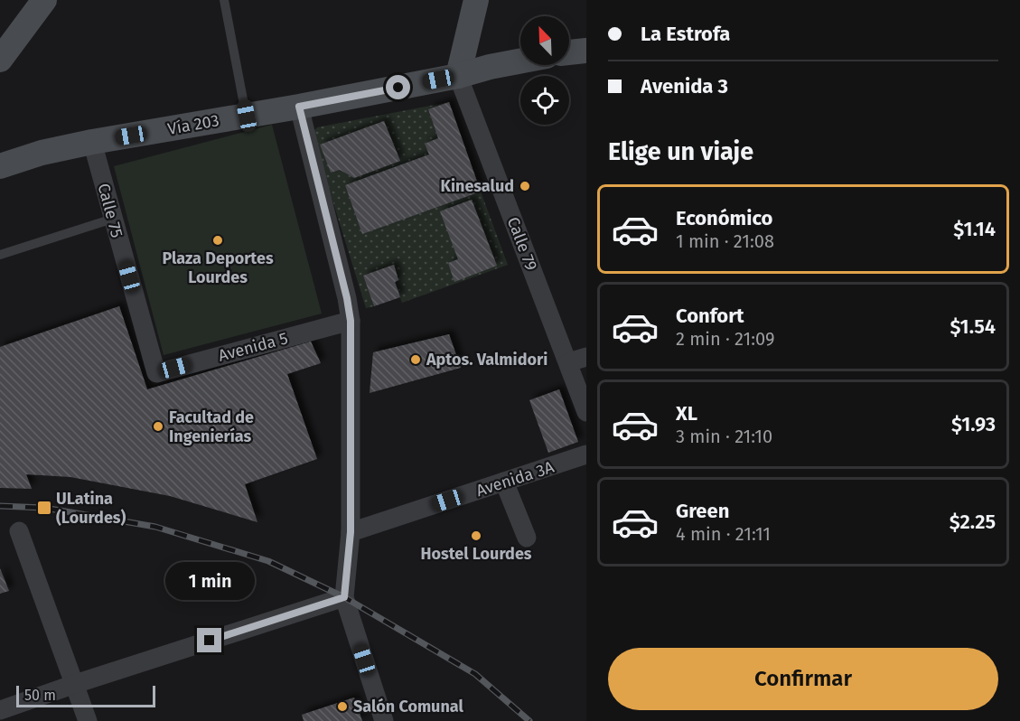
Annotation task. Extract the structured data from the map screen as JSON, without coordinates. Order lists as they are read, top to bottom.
{
  "streets": {
    "main road": ["Vía 203"],
    "street": [
      "Calle 75",
      "Calle 79",
      "Avenida 5",
      "Avenida 3A"
    ]
  },
  "crossings": [
    ["Vía 203", "Calle 75"],
    ["Vía 203", "Calle 79"],
    ["Calle 75", "Avenida 5"]
  ],
  "places": {
    "other": [
      "Kinesalud",
      "Plaza Deportes Lourdes",
      "Aptos. Valmidori",
      "Facultad de Ingenierías",
      "Hostel Lourdes",
      "Salón Comunal"
    ],
    "transit": ["ULatina (Lourdes)"]
  },
  "scale_bar": "50 m",
  "north": "top left",
  "page": {
    "banner": ["La Estrofa", "Avenida 3"],
    "heading": "Elige un viaje",
    "list": [
      {
        "name": "Económico",
        "note": "1 min · 21:08",
        "value": "$1.14"
      },
      {
        "name": "Confort",
        "note": "2 min · 21:09",
        "value": "$1.54"
      },
      {
        "name": "XL",
        "note": "3 min · 21:10",
        "value": "$1.93"
      },
      {
        "name": "Green",
        "note": "4 min · 21:11",
        "value": "$2.25"
      }
    ],
    "bubble": "1 min",
    "buttons": "Confirmar",
    "scale": "50 m"
  }
}
